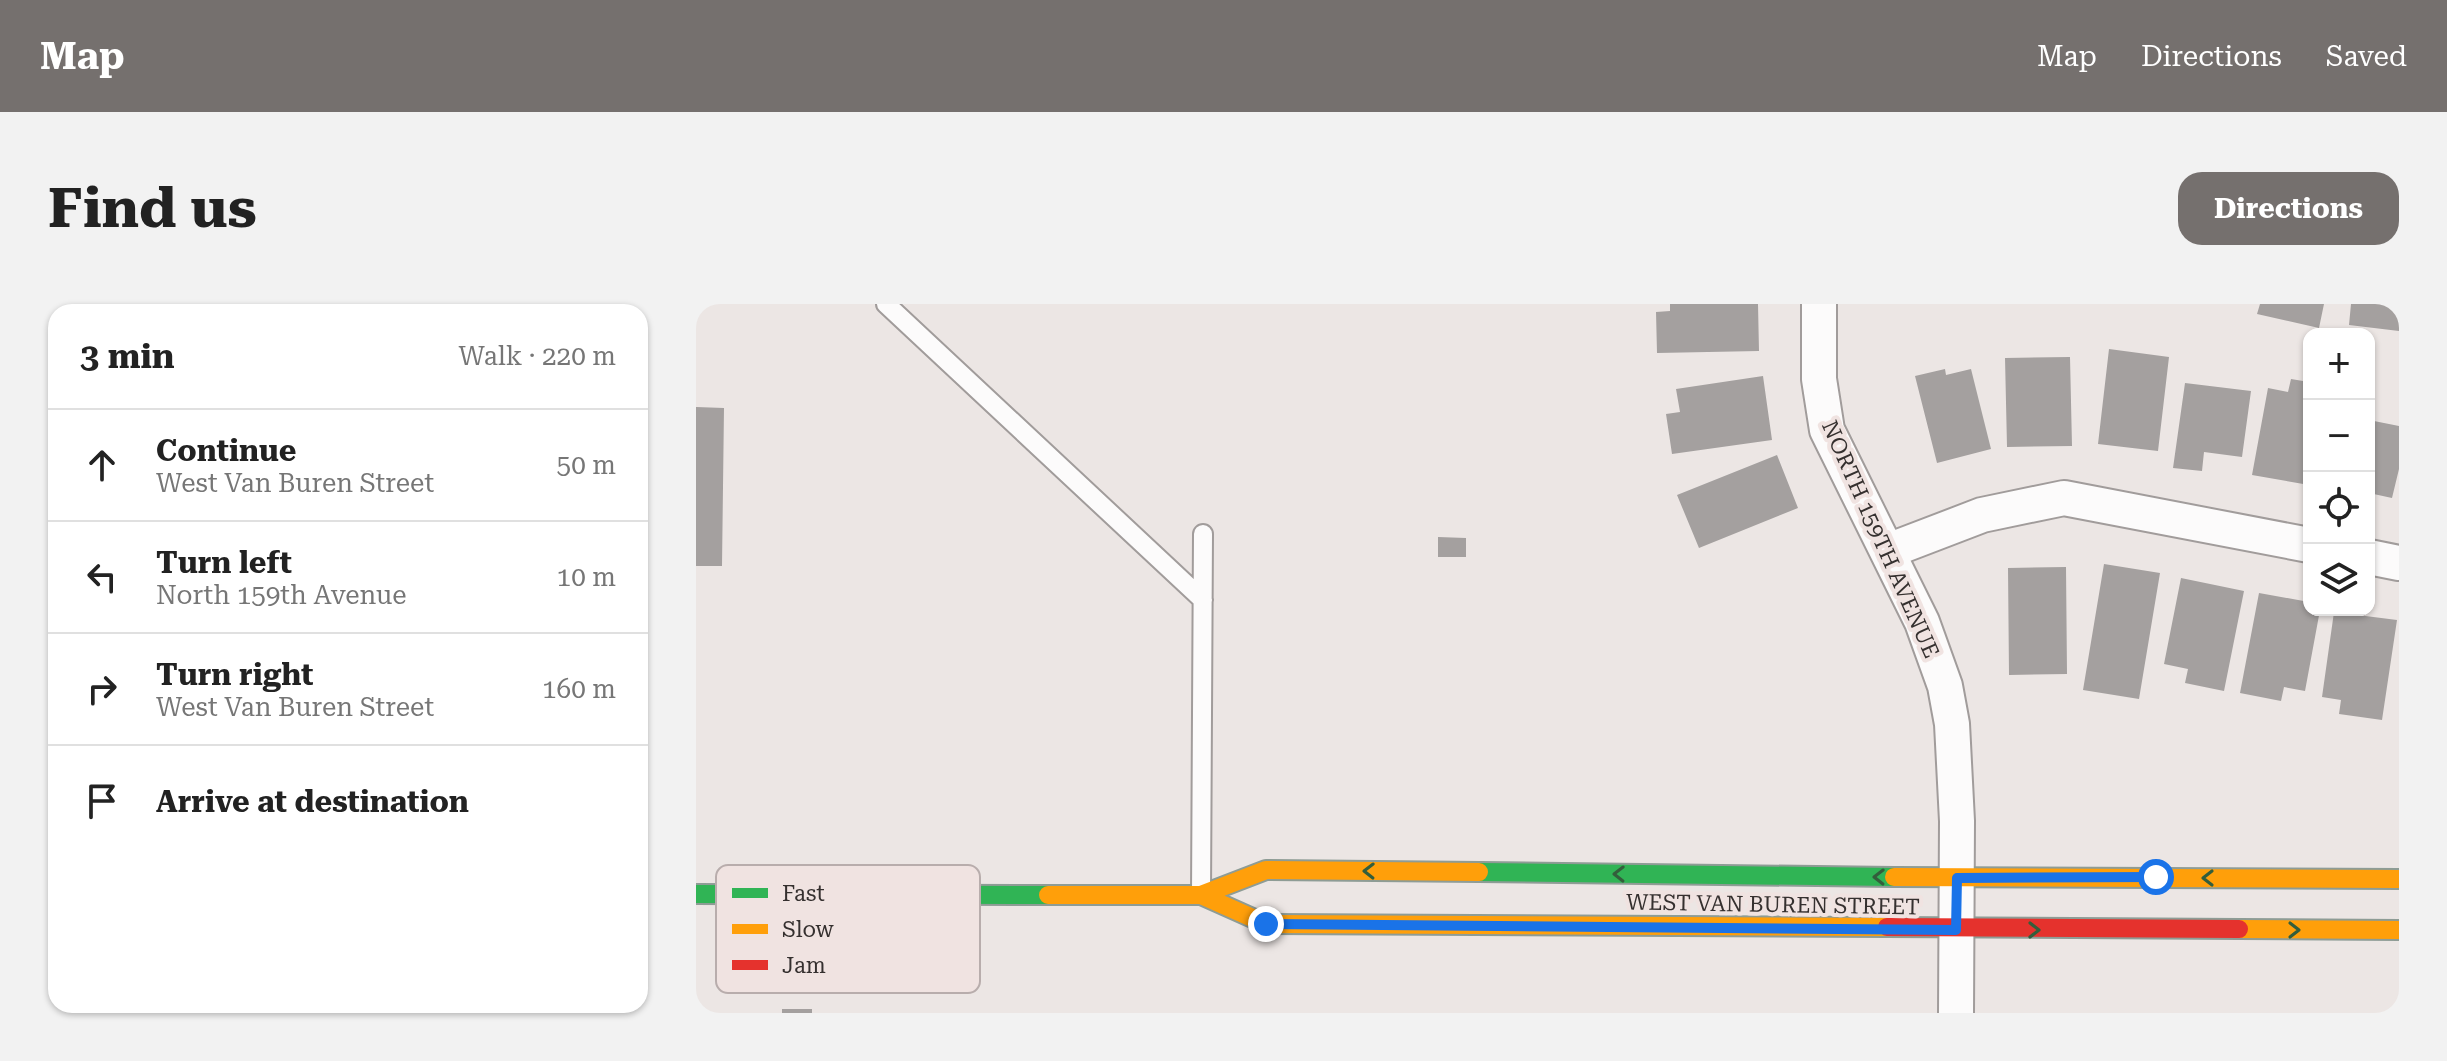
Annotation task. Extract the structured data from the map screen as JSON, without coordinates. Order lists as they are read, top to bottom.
{
  "streets": {
    "main road": ["WEST VAN BUREN STREET"],
    "street": ["NORTH 159TH AVENUE"]
  },
  "crossings": [
    ["NORTH 159TH AVENUE", "WEST VAN BUREN STREET"]
  ],
  "legend": ["Fast", "Slow", "Jam"],
  "page": {
    "header": "Map",
    "nav": ["Map", "Directions", "Saved"],
    "buttons": "Directions",
    "title": "Find us",
    "heading": ["3 min", "Walk · 220 m"],
    "map_buttons": ["+", "−"],
    "list": [
      ["Continue", "West Van Buren Street", "50 m"],
      ["Turn left", "North 159th Avenue", "10 m"],
      ["Turn right", "West Van Buren Street", "160 m"],
      "Arrive at destination"
    ]
  }
}
